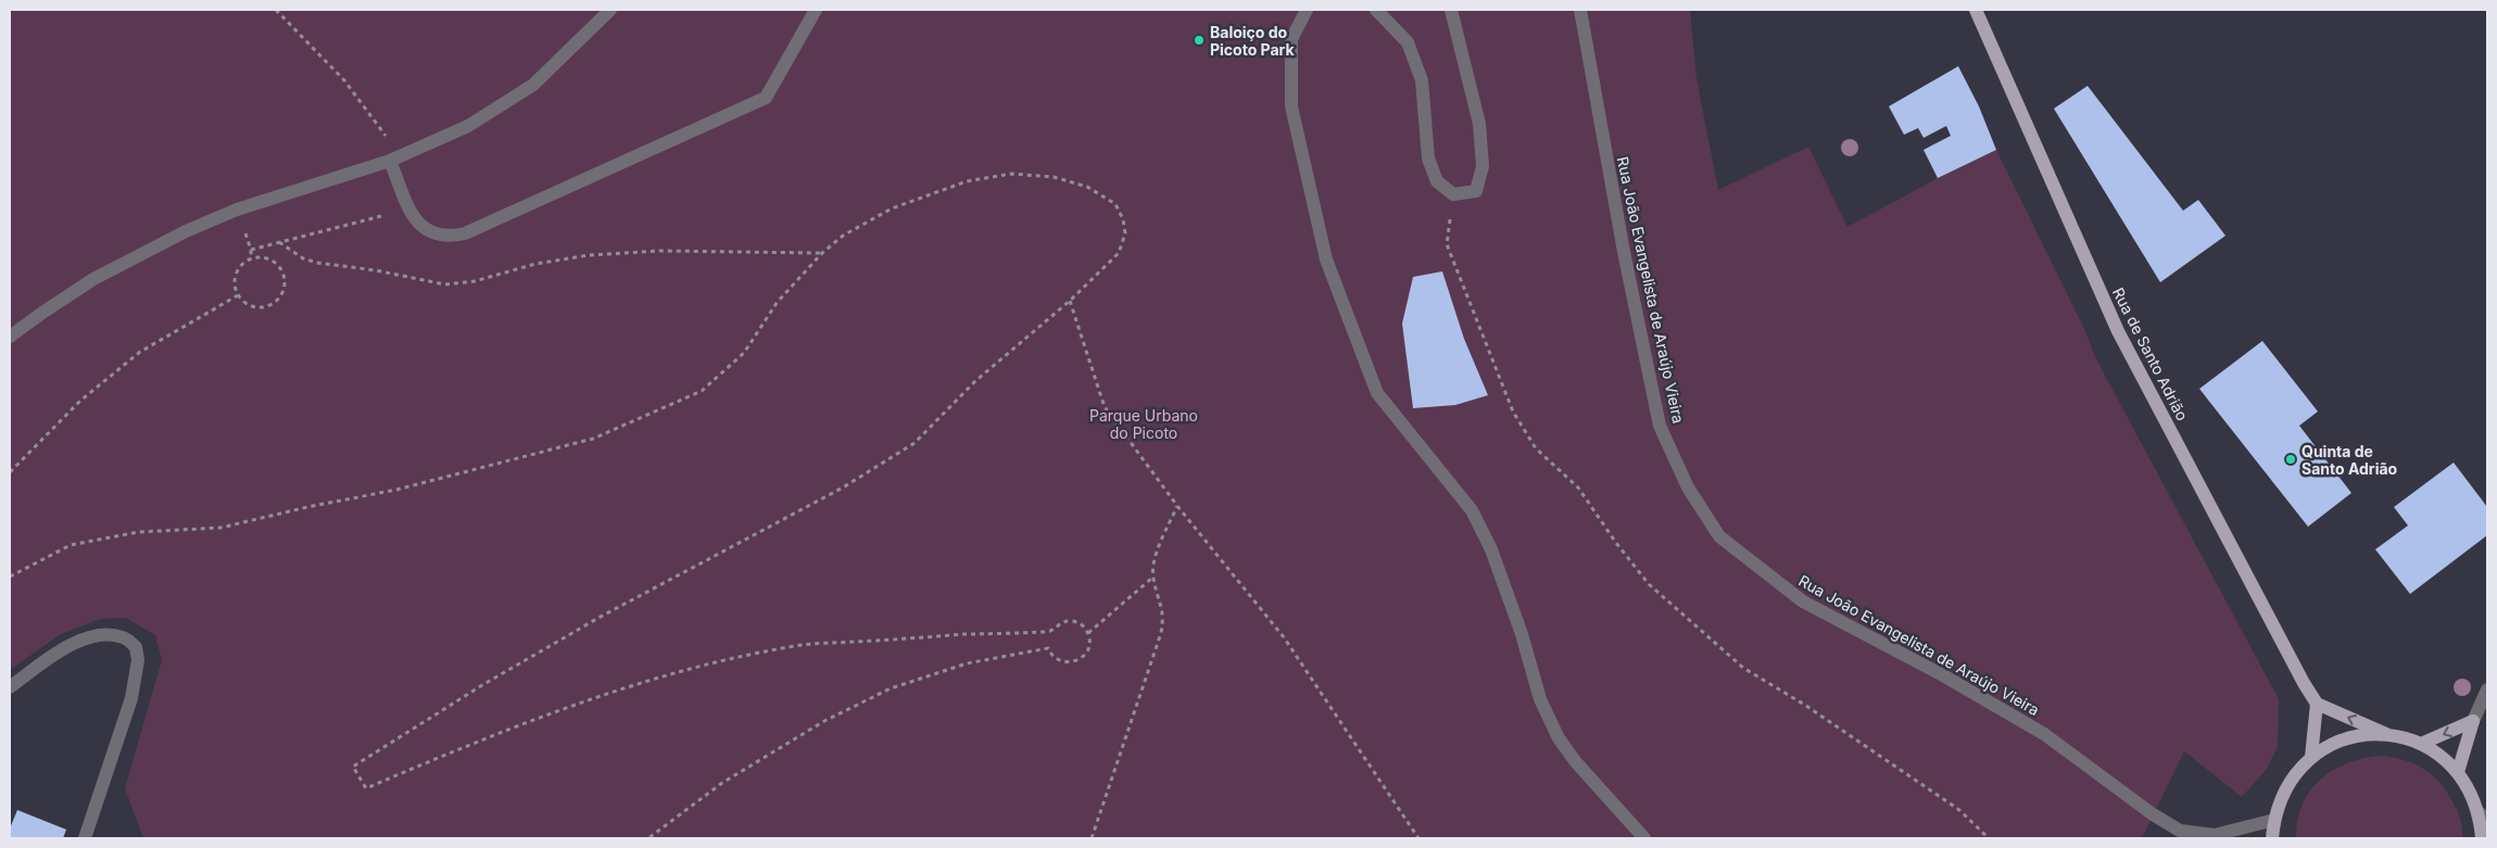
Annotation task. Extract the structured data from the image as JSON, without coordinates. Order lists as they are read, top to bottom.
{
  "streets": {
    "main road": ["Rua de Santo Adrião"],
    "street": ["Rua João Evangelista de Araújo Vieira"]
  },
  "parks": ["Parque Urbano do Picoto"],
  "places": ["Baloiço do Picoto Park", "Quinta de Santo Adrião"]
}
